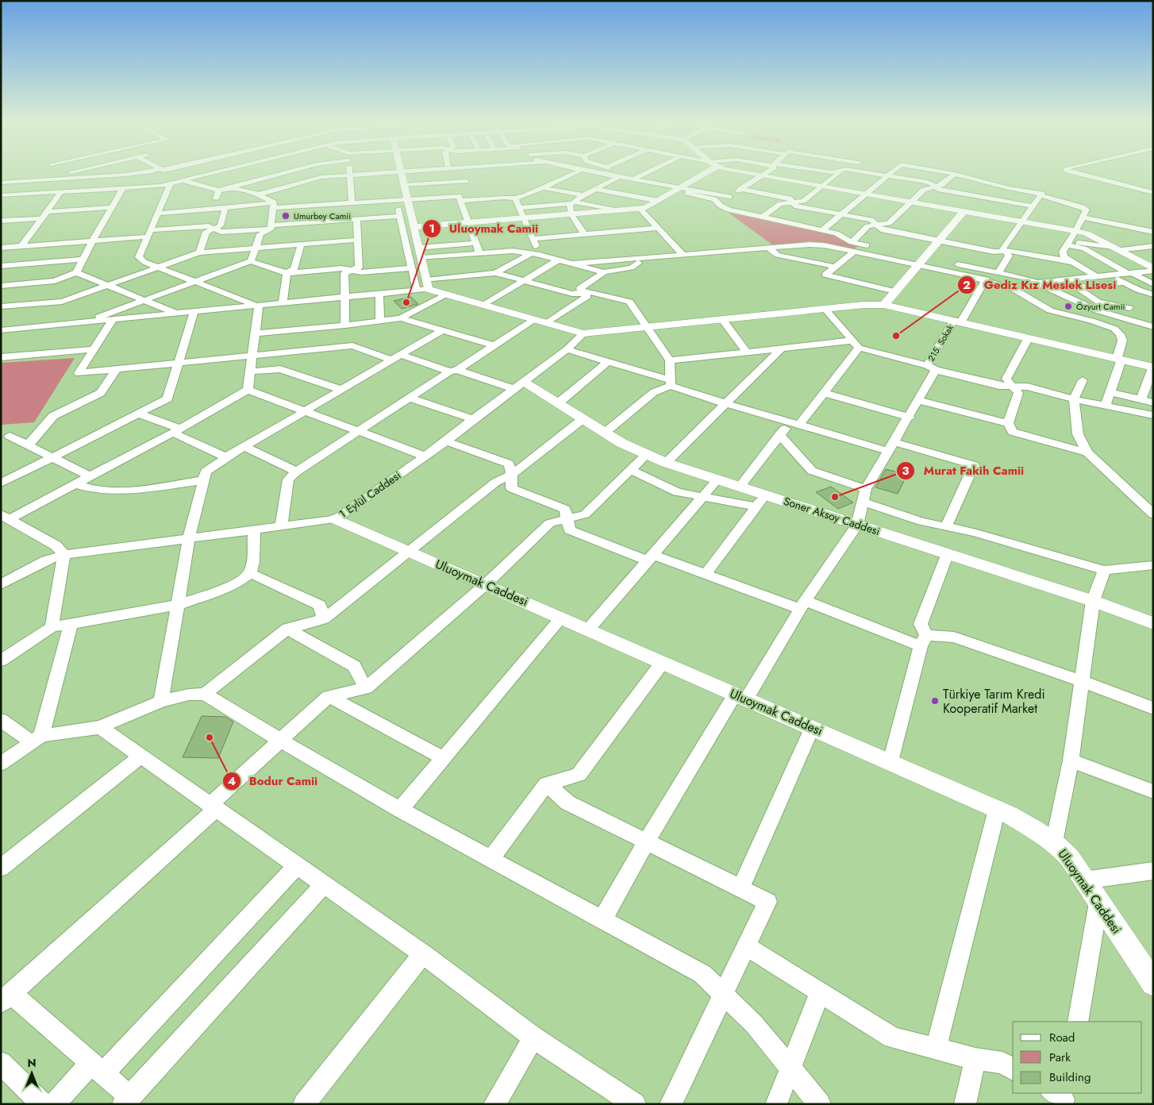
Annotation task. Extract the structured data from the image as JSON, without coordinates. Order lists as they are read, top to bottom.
{
  "streets": {
    "street": [
      "215. Sokak",
      "1 Eylül Caddesi",
      "Soner Aksoy Caddesi",
      "Uluoymak Caddesi"
    ]
  },
  "crossings": [
    ["215. Sokak", "Soner Aksoy Caddesi"],
    ["215. Sokak", "Uluoymak Caddesi"],
    ["1 Eylül Caddesi", "Soner Aksoy Caddesi"],
    ["1 Eylül Caddesi", "Uluoymak Caddesi"]
  ],
  "places": [
    "Umurbey Camii",
    "Uluoymak Camii",
    "Özyurt Camii",
    "Gediz Kız Meslek Lisesi",
    "Murat Fakih Camii",
    "Türkiye Tarım Kredi Kooperatif Market",
    "Bodur Camii"
  ],
  "legend": ["Road", "Park", "Building"],
  "north": "top"
}
